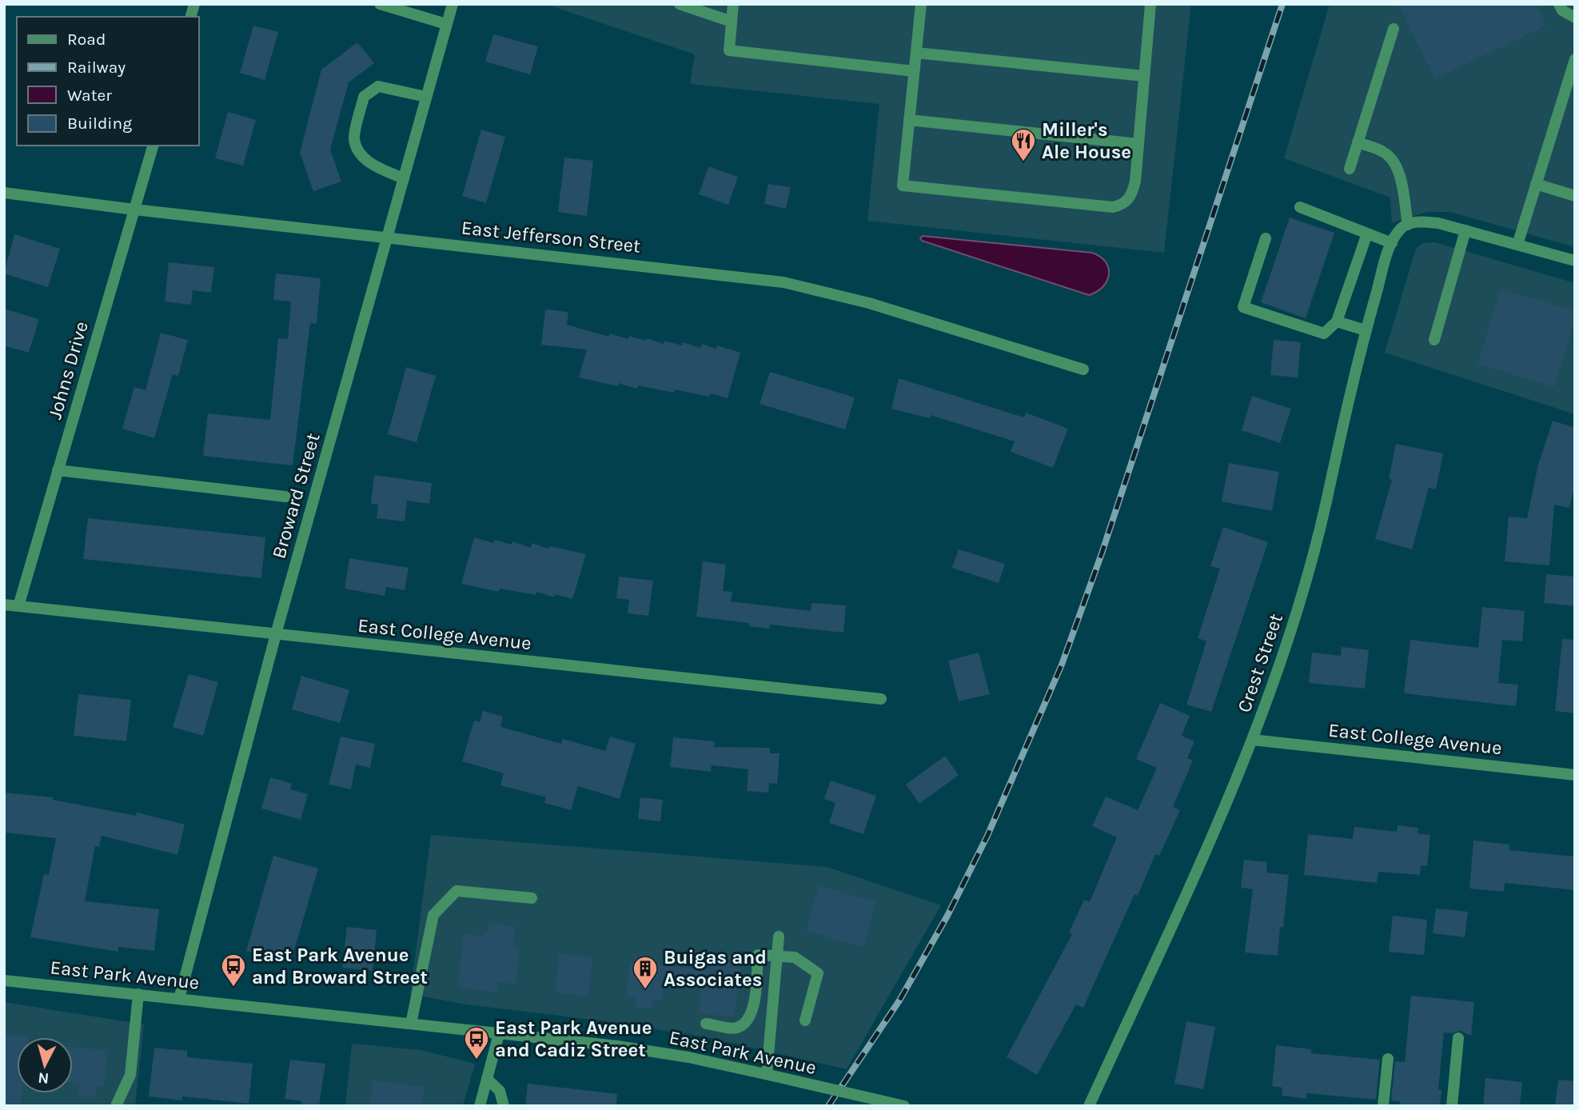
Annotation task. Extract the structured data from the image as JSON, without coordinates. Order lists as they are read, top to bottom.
{
  "streets": {
    "street": [
      "East Jefferson Street",
      "Johns Drive",
      "Broward Street",
      "East College Avenue",
      "Crest Street",
      "East Park Avenue"
    ]
  },
  "crossings": [
    ["East Jefferson Street", "Johns Drive"],
    ["East Jefferson Street", "Broward Street"],
    ["Johns Drive", "East College Avenue"],
    ["Broward Street", "East College Avenue"],
    ["Broward Street", "East Park Avenue"],
    ["East College Avenue", "Crest Street"]
  ],
  "places": {
    "restaurant": ["Miller's Ale House"],
    "bus stop": ["East Park Avenue and Broward Street", "East Park Avenue and Cadiz Street"],
    "building": ["Buigas and Associates"]
  },
  "legend": [
    "Road",
    "Railway",
    "Water",
    "Building"
  ],
  "north": "bottom"
}
